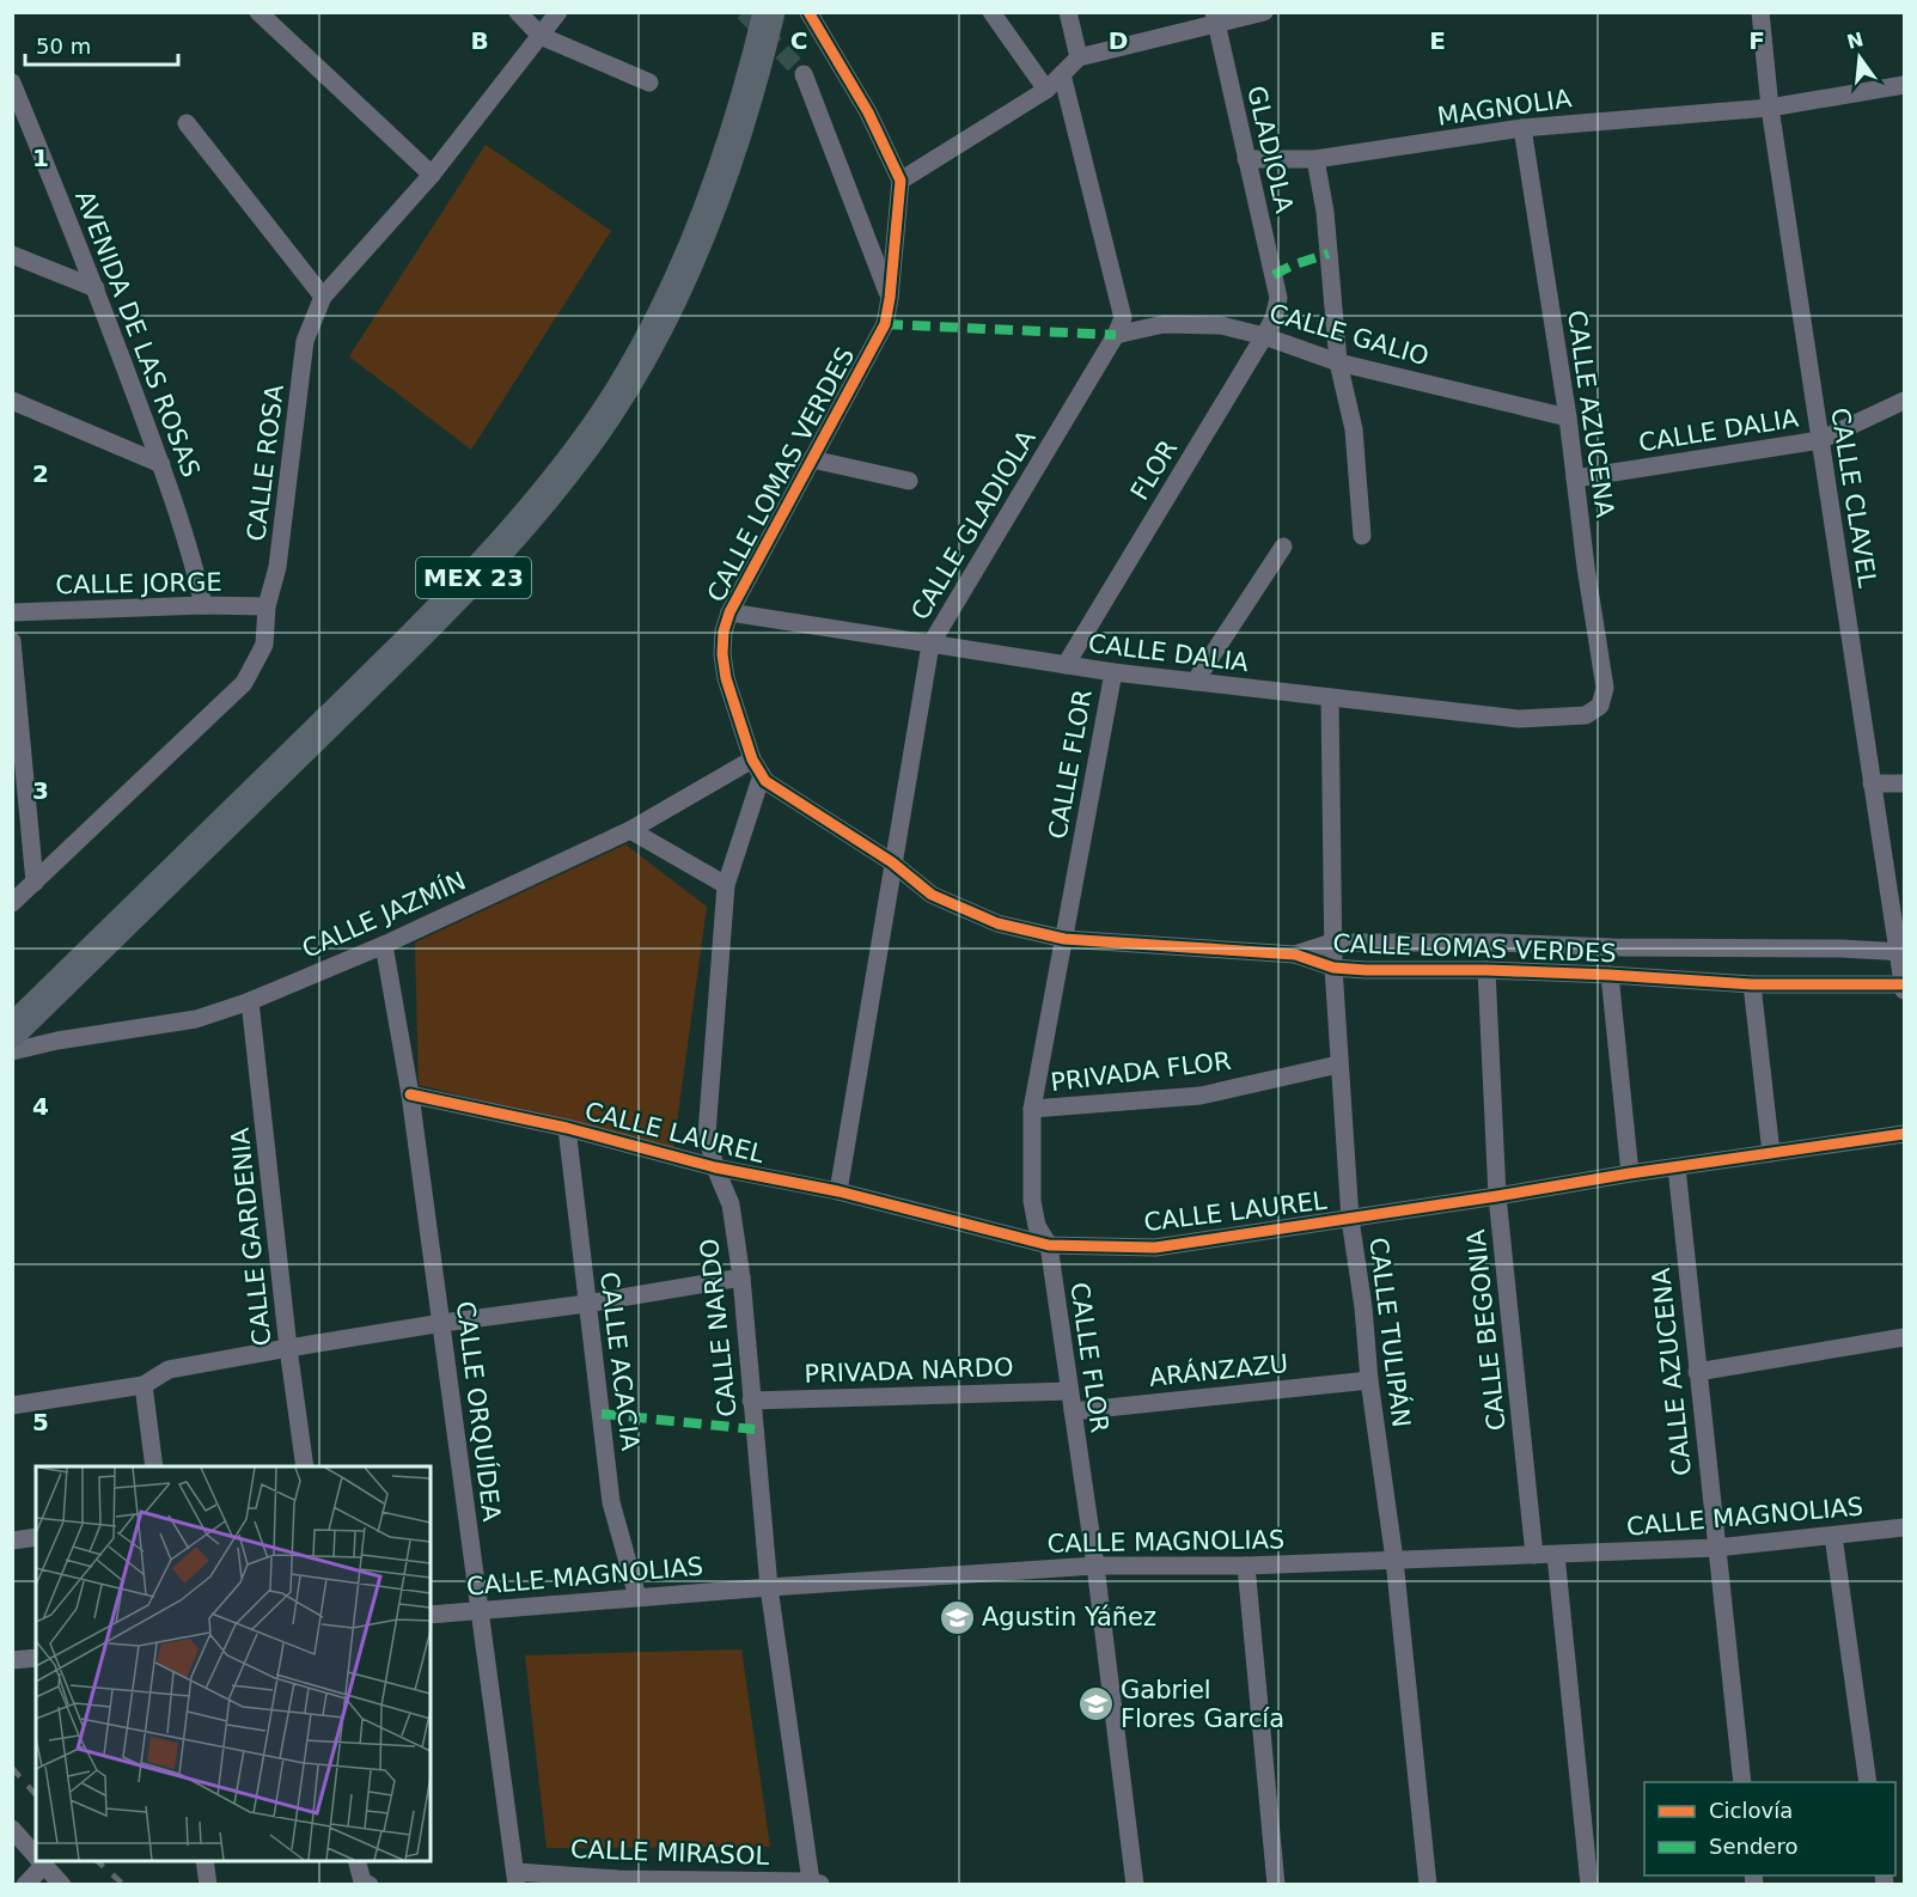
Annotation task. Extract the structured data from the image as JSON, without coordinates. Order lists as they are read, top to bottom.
{
  "streets": {
    "highway": ["MEX 23"],
    "street": [
      "MAGNOLIA",
      "GLADIOLA",
      "AVENIDA DE LAS ROSAS",
      "CALLE GALIO",
      "CALLE AZUCENA",
      "CALLE DALIA",
      "CALLE ROSA",
      "FLOR",
      "CALLE LOMAS VERDES",
      "CALLE CLAVEL",
      "CALLE GLADIOLA",
      "CALLE JORGE",
      "CALLE FLOR",
      "CALLE JAZMÍN",
      "PRIVADA FLOR",
      "CALLE LAUREL",
      "CALLE GARDENIA",
      "CALLE NARDO",
      "CALLE BEGONIA",
      "CALLE TULIPÁN",
      "CALLE ACACIA",
      "PRIVADA NARDO",
      "ARÁNZAZU",
      "CALLE ORQUÍDEA",
      "CALLE MAGNOLIAS",
      "CALLE MIRASOL"
    ]
  },
  "crossings": [
    ["MAGNOLIA", "GLADIOLA"],
    ["MAGNOLIA", "CALLE AZUCENA"],
    ["MAGNOLIA", "CALLE CLAVEL"],
    ["GLADIOLA", "FLOR"],
    ["AVENIDA DE LAS ROSAS", "CALLE JORGE"],
    ["CALLE GALIO", "CALLE AZUCENA"],
    ["CALLE GALIO", "FLOR"],
    ["CALLE GALIO", "CALLE GLADIOLA"],
    ["CALLE AZUCENA", "CALLE DALIA"],
    ["CALLE AZUCENA", "CALLE LAUREL"],
    ["CALLE AZUCENA", "CALLE MAGNOLIAS"],
    ["CALLE DALIA", "FLOR"],
    ["CALLE DALIA", "CALLE LOMAS VERDES"],
    ["CALLE DALIA", "CALLE CLAVEL"],
    ["CALLE DALIA", "CALLE GLADIOLA"],
    ["CALLE DALIA", "CALLE FLOR"],
    ["CALLE DALIA", "CALLE TULIPÁN"],
    ["CALLE ROSA", "CALLE JORGE"],
    ["CALLE LOMAS VERDES", "CALLE CLAVEL"],
    ["CALLE LOMAS VERDES", "CALLE GLADIOLA"],
    ["CALLE LOMAS VERDES", "CALLE FLOR"],
    ["CALLE LOMAS VERDES", "CALLE JAZMÍN"],
    ["CALLE LOMAS VERDES", "CALLE NARDO"],
    ["CALLE LOMAS VERDES", "CALLE BEGONIA"],
    ["CALLE LOMAS VERDES", "CALLE TULIPÁN"],
    ["CALLE GLADIOLA", "CALLE LAUREL"],
    ["CALLE FLOR", "PRIVADA FLOR"],
    ["CALLE FLOR", "CALLE LAUREL"],
    ["CALLE FLOR", "PRIVADA NARDO"],
    ["CALLE FLOR", "ARÁNZAZU"],
    ["CALLE FLOR", "CALLE MAGNOLIAS"],
    ["CALLE JAZMÍN", "CALLE GARDENIA"],
    ["CALLE JAZMÍN", "CALLE NARDO"],
    ["CALLE JAZMÍN", "CALLE ORQUÍDEA"],
    ["PRIVADA FLOR", "CALLE TULIPÁN"],
    ["CALLE LAUREL", "CALLE NARDO"],
    ["CALLE LAUREL", "CALLE BEGONIA"],
    ["CALLE LAUREL", "CALLE TULIPÁN"],
    ["CALLE LAUREL", "CALLE ACACIA"],
    ["CALLE LAUREL", "CALLE ORQUÍDEA"],
    ["CALLE NARDO", "PRIVADA NARDO"],
    ["CALLE NARDO", "CALLE MAGNOLIAS"],
    ["CALLE NARDO", "CALLE MIRASOL"],
    ["CALLE BEGONIA", "CALLE MAGNOLIAS"],
    ["CALLE TULIPÁN", "ARÁNZAZU"],
    ["CALLE TULIPÁN", "CALLE MAGNOLIAS"],
    ["CALLE ACACIA", "CALLE MAGNOLIAS"],
    ["CALLE ORQUÍDEA", "CALLE MAGNOLIAS"],
    ["CALLE ORQUÍDEA", "CALLE MIRASOL"]
  ],
  "places": {
    "school or university": ["Agustin Yáñez", "Gabriel Flores García"]
  },
  "legend": ["Ciclovía", "Sendero"],
  "scale_bar": "50 m",
  "north": "top",
  "grid": {
    "columns": [
      "B",
      "C",
      "D",
      "E",
      "F"
    ],
    "rows": [
      "1",
      "2",
      "3",
      "4",
      "5"
    ]
  }
}
